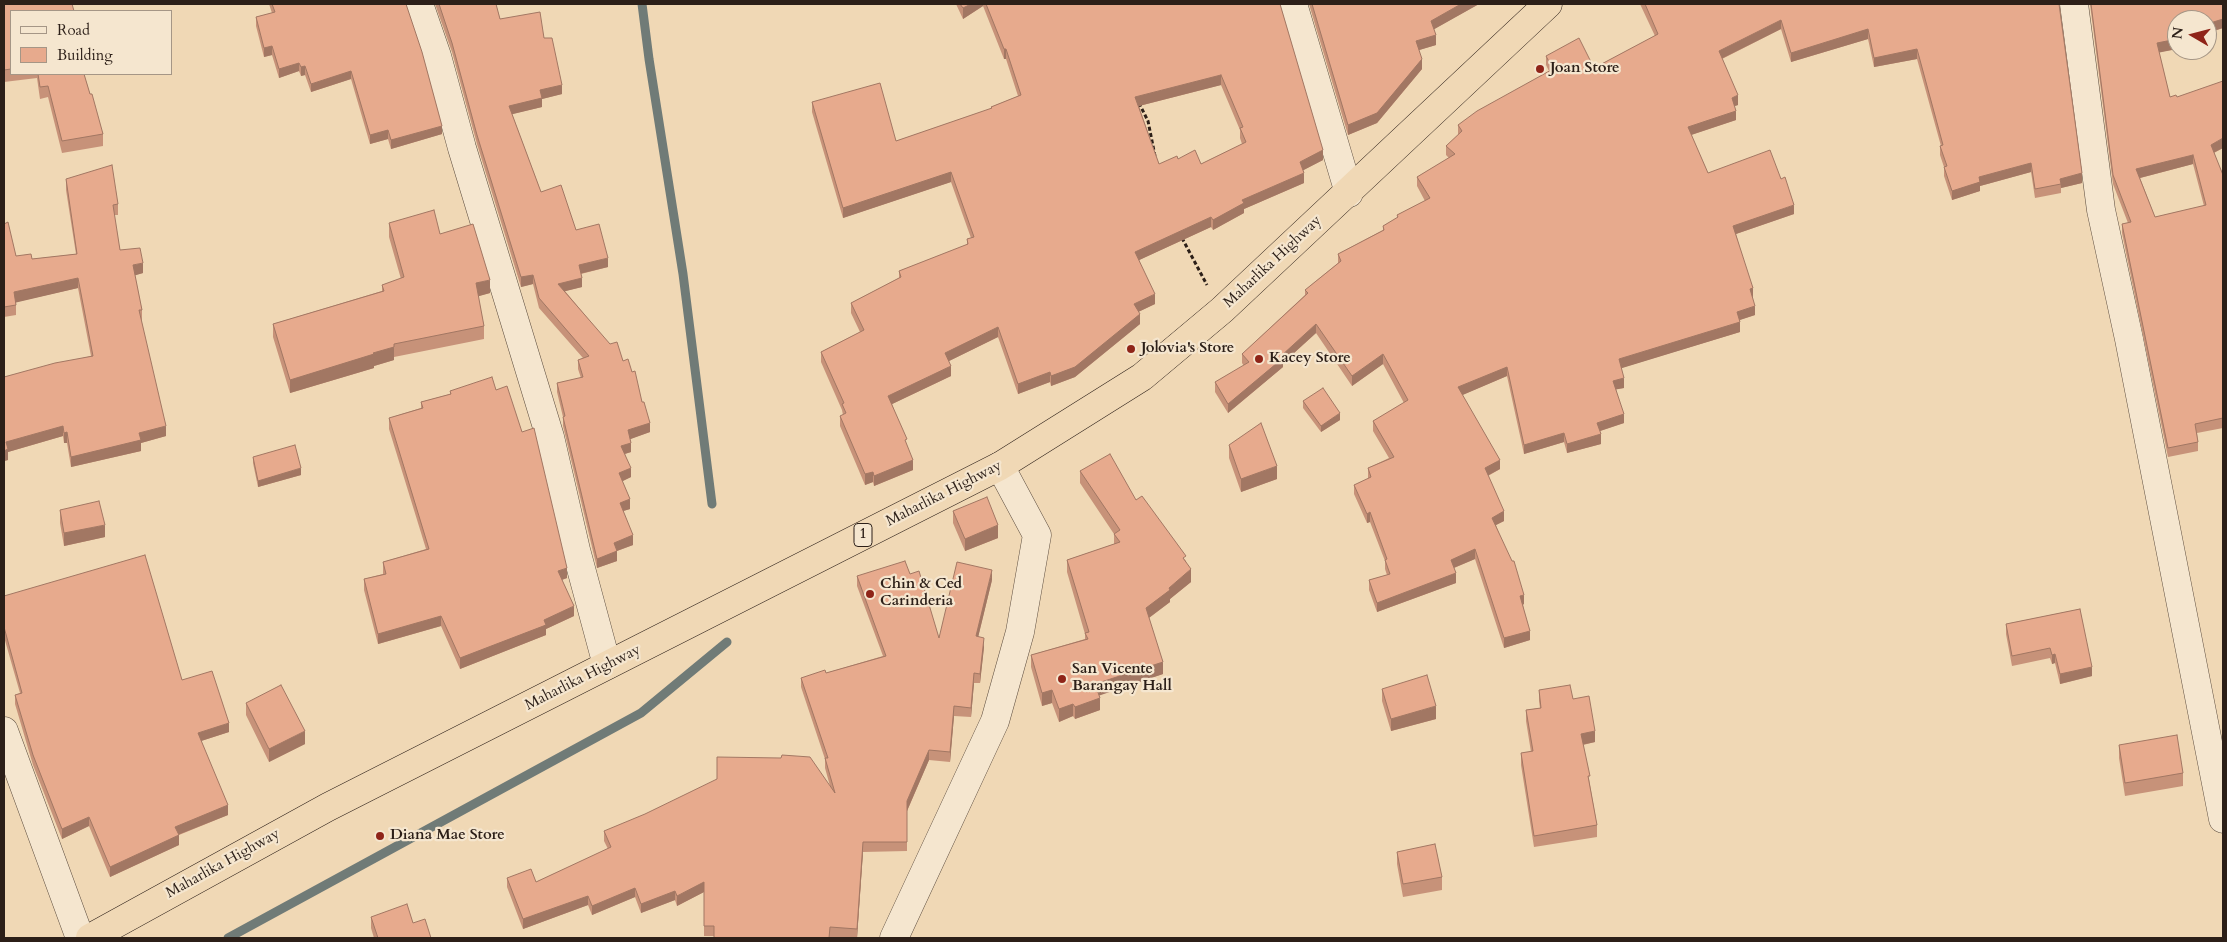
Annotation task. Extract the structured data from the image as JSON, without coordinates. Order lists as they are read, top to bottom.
{
  "streets": {
    "highway": ["Maharlika Highway", "1"]
  },
  "places": [
    "Joan Store",
    "Jolovia's Store",
    "Kacey Store",
    "Chin & Ced Carinderia",
    "San Vicente Barangay Hall",
    "Diana Mae Store"
  ],
  "legend": ["Road", "Building"],
  "north": "left"
}
